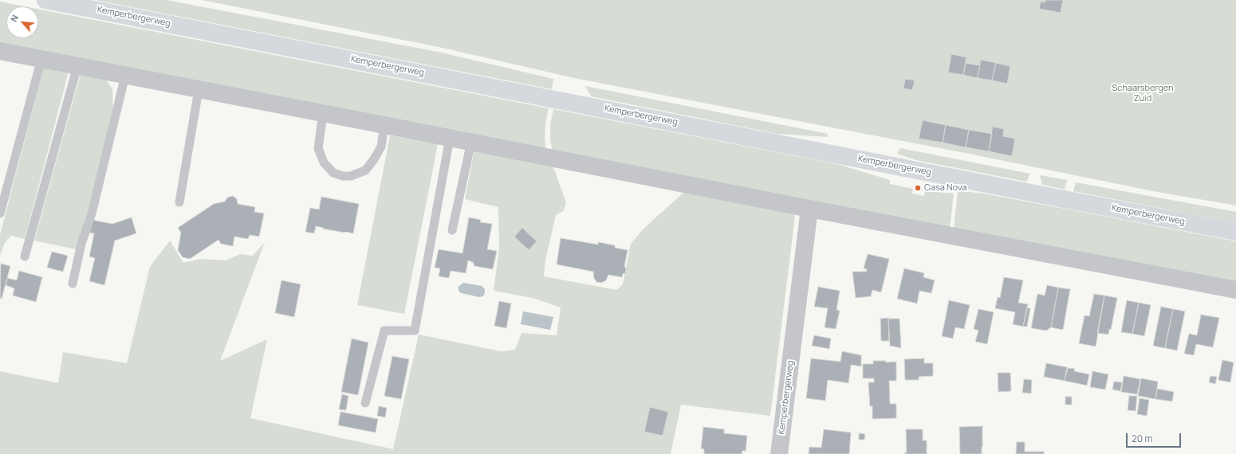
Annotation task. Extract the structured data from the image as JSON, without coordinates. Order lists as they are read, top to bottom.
{
  "streets": {
    "main road": ["Kemperbergerweg"]
  },
  "parks": ["Schaarsbergen Zuid"],
  "places": ["Casa Nova"],
  "scale_bar": "20 m",
  "north": "top left"
}
